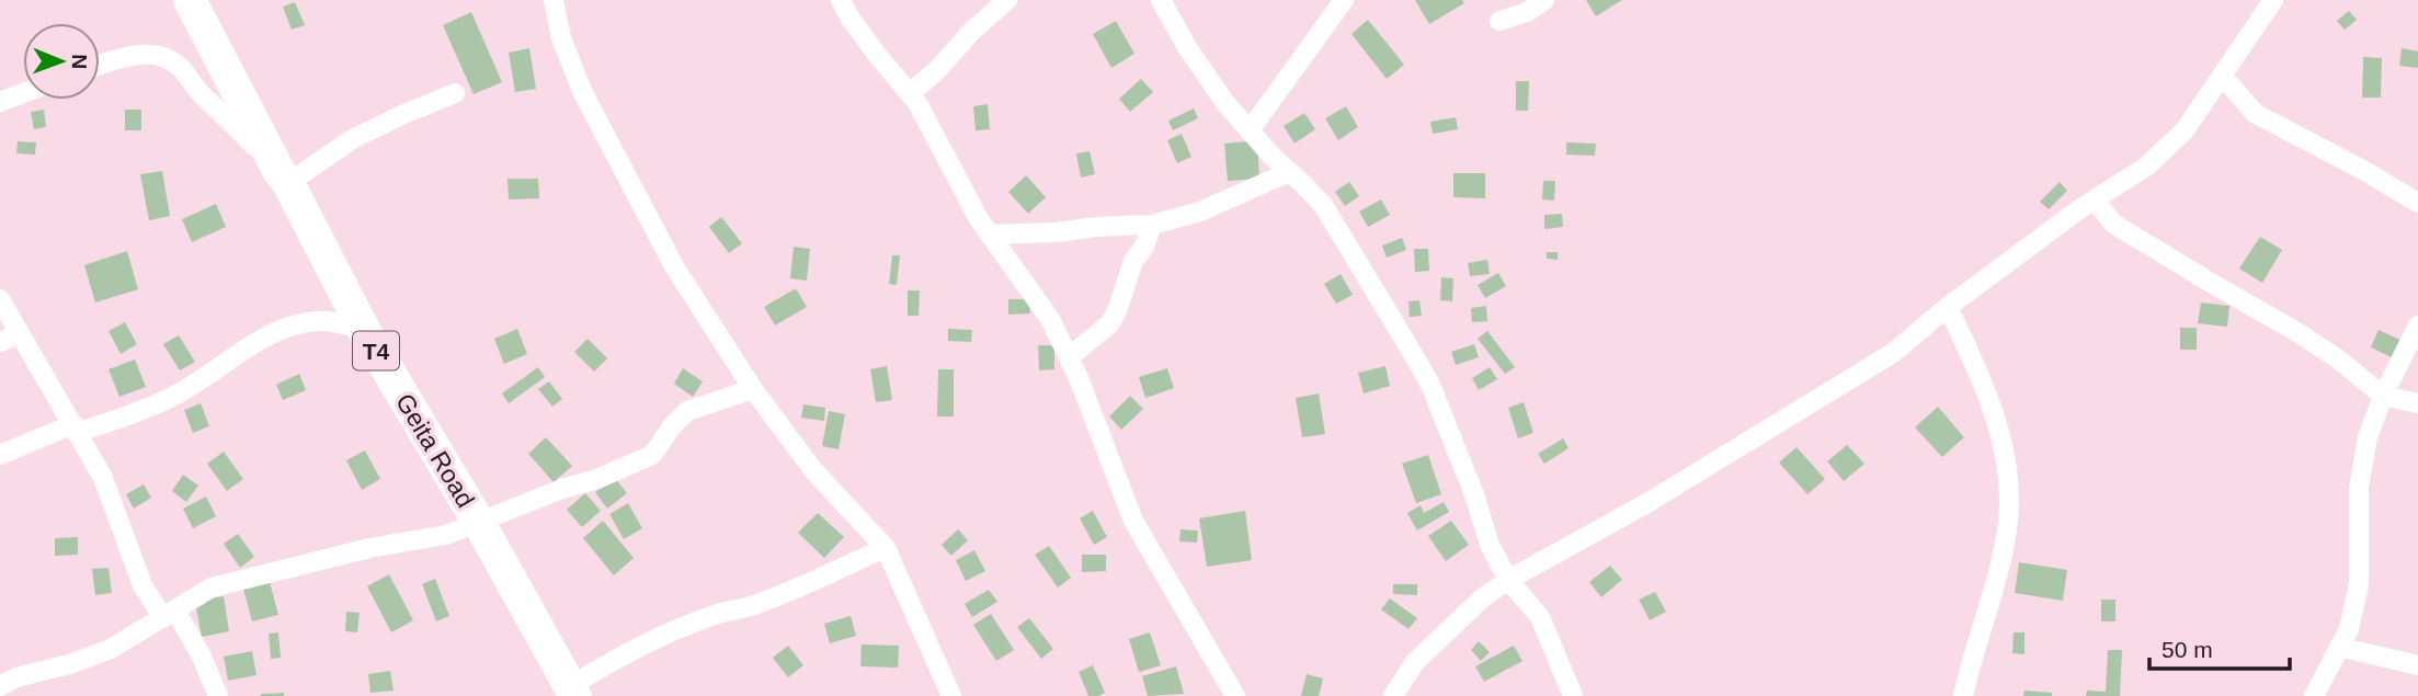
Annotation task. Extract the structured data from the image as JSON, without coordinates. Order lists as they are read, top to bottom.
{
  "streets": {
    "highway": ["T4", "Geita Road"]
  },
  "scale_bar": "50 m",
  "north": "right"
}
